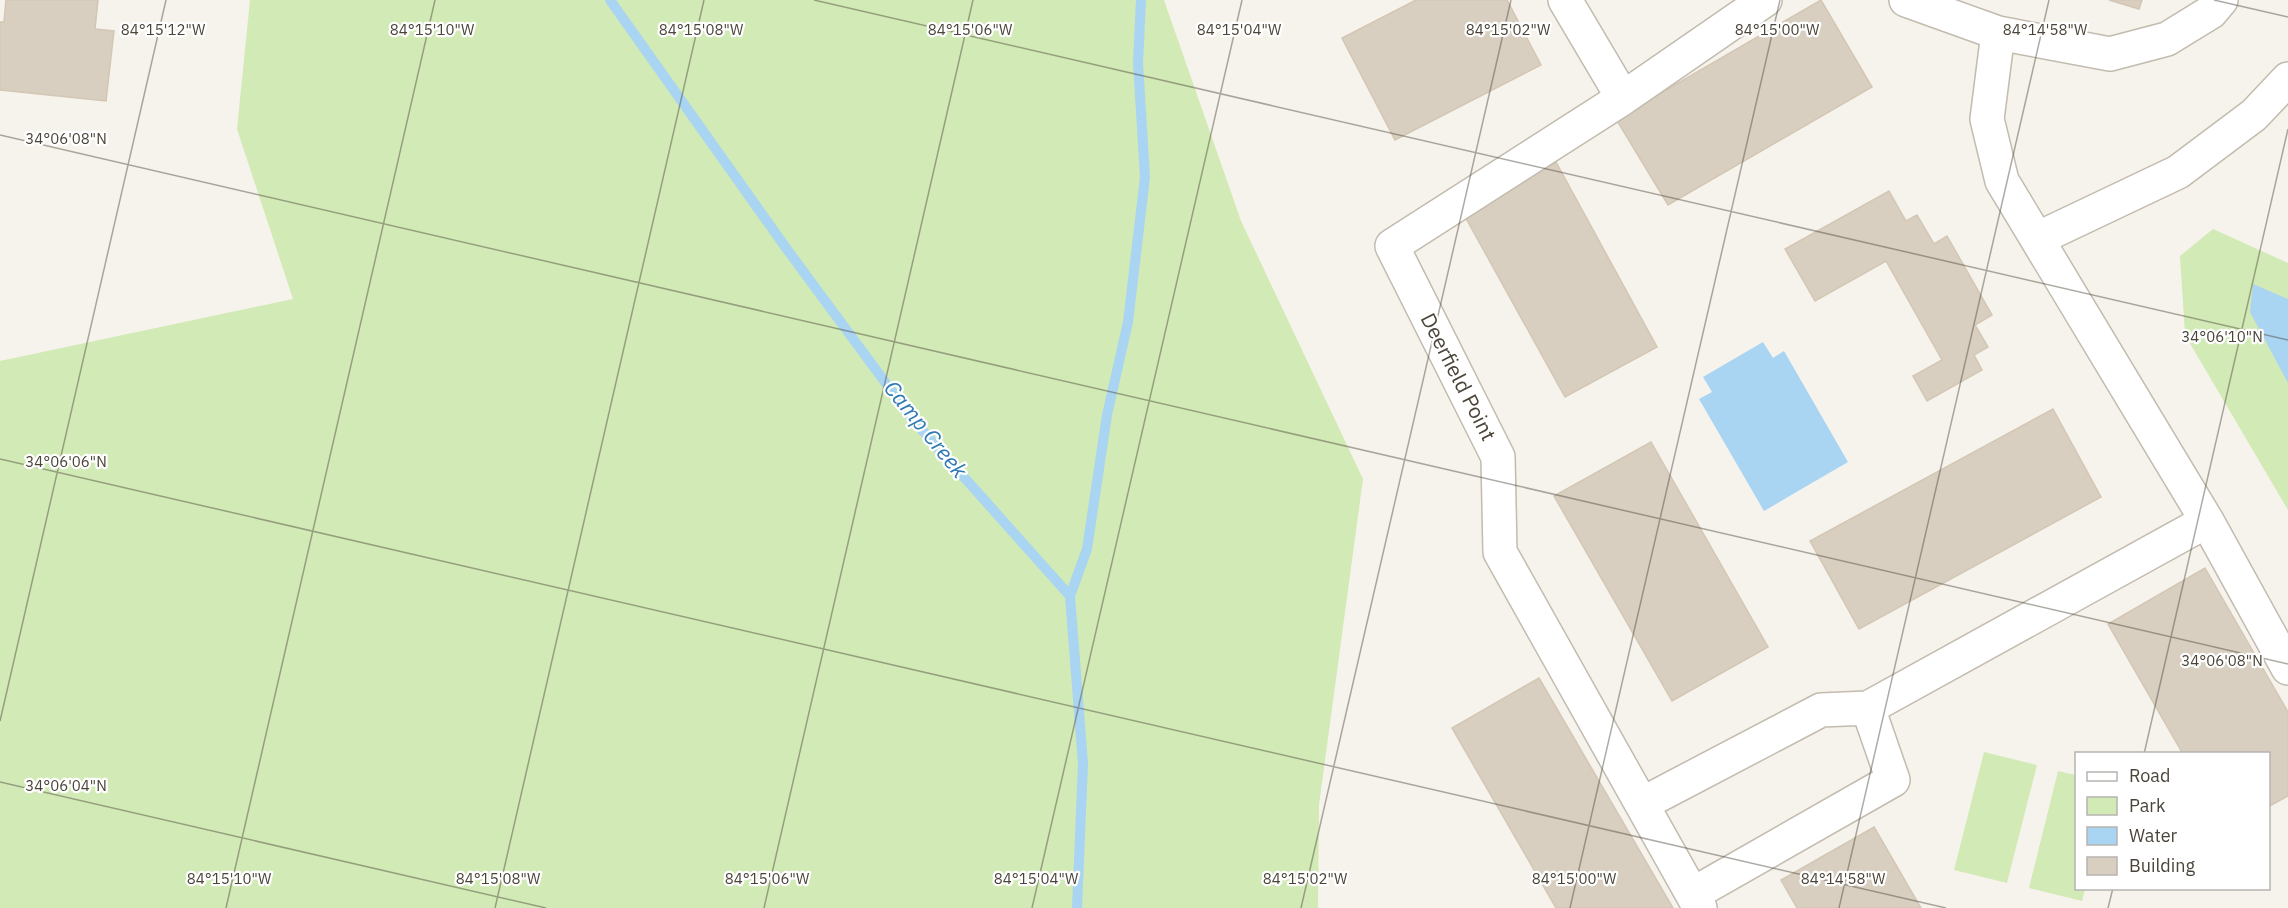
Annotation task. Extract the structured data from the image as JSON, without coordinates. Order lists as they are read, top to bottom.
{
  "streets": {
    "street": ["Deerfield Point"]
  },
  "water": ["Camp Creek"],
  "legend": [
    "Road",
    "Park",
    "Water",
    "Building"
  ],
  "coordinates": [
    "84°15'12\"W",
    "84°15'10\"W",
    "84°15'08\"W",
    "84°15'06\"W",
    "84°15'04\"W",
    "84°15'02\"W",
    "84°15'00\"W",
    "84°14'58\"W",
    "34°06'08\"N",
    "34°06'10\"N",
    "34°06'06\"N",
    "34°06'04\"N"
  ]
}
